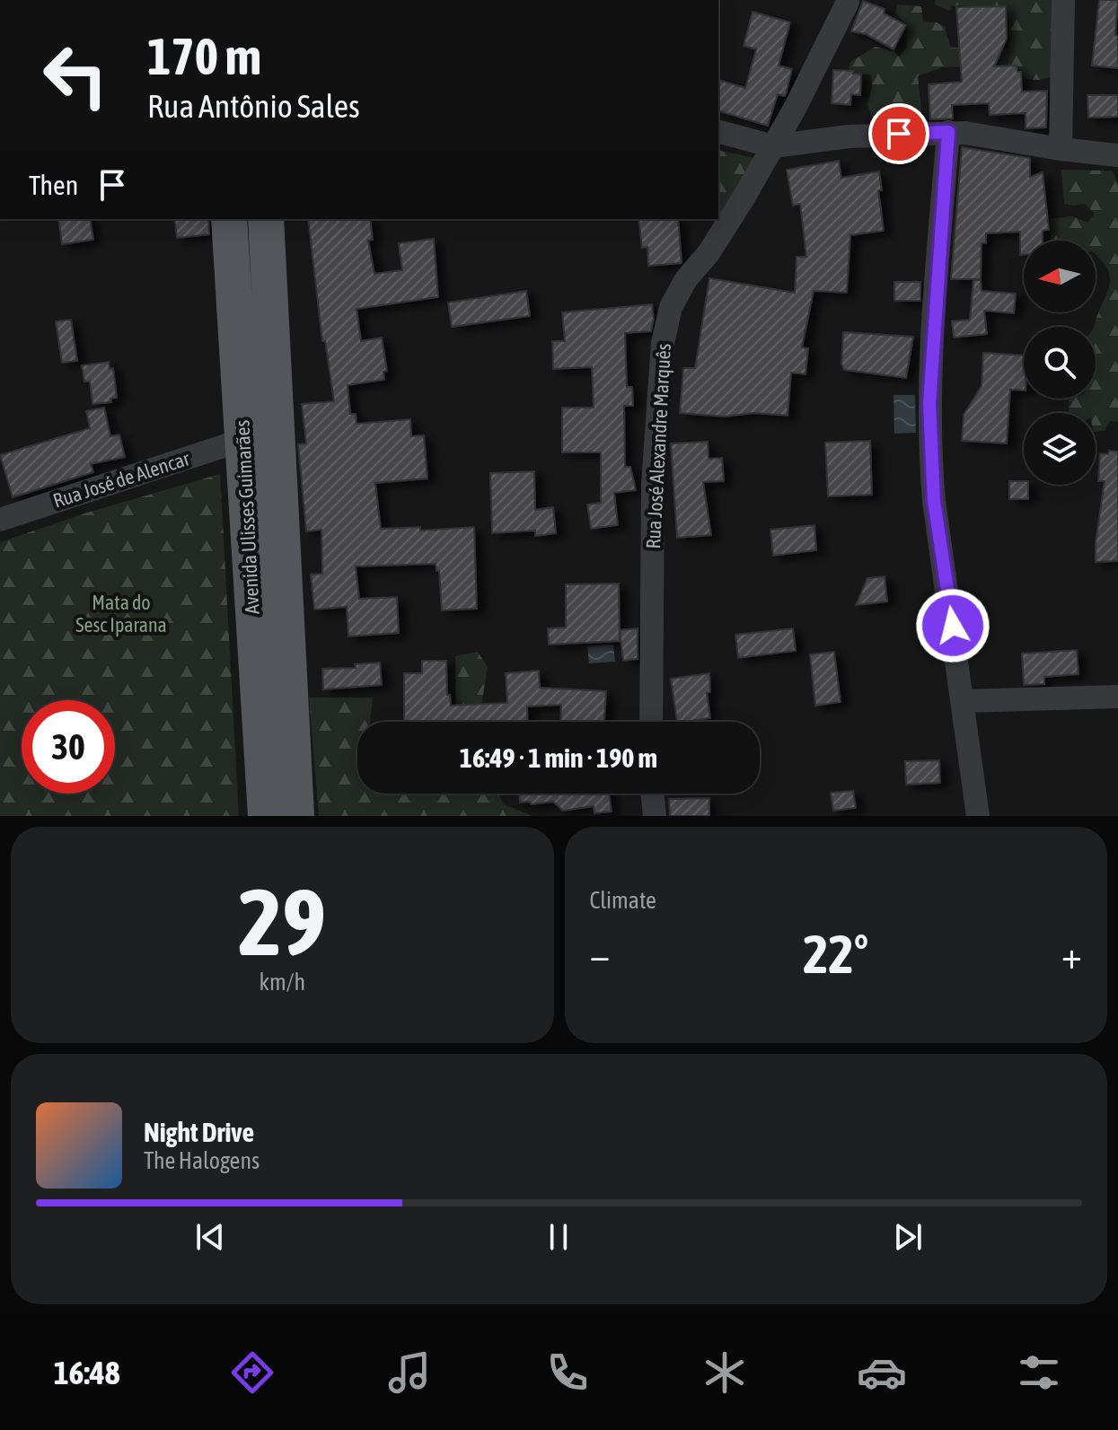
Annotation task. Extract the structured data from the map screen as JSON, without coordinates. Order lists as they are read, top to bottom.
{
  "streets": {
    "main road": ["Avenida Ulisses Guimarães"],
    "street": ["Rua José Alexandre Marquês", "Rua José de Alencar"]
  },
  "crossings": [
    ["Rua José de Alencar", "Avenida Ulisses Guimarães"]
  ],
  "parks": ["Mata do Sesc Iparana"],
  "north": "left",
  "page": {
    "turn": ["170 m", "Rua Antônio Sales"],
    "then": "Then",
    "limit": "30",
    "trip": "16:49 · 1 min · 190 m",
    "tile": [
      ["29", "km/h"],
      "Climate"
    ],
    "heat": ["−", "22°", "+"],
    "song": ["Night Drive", "The Halogens"],
    "tabs": "16:48"
  }
}
